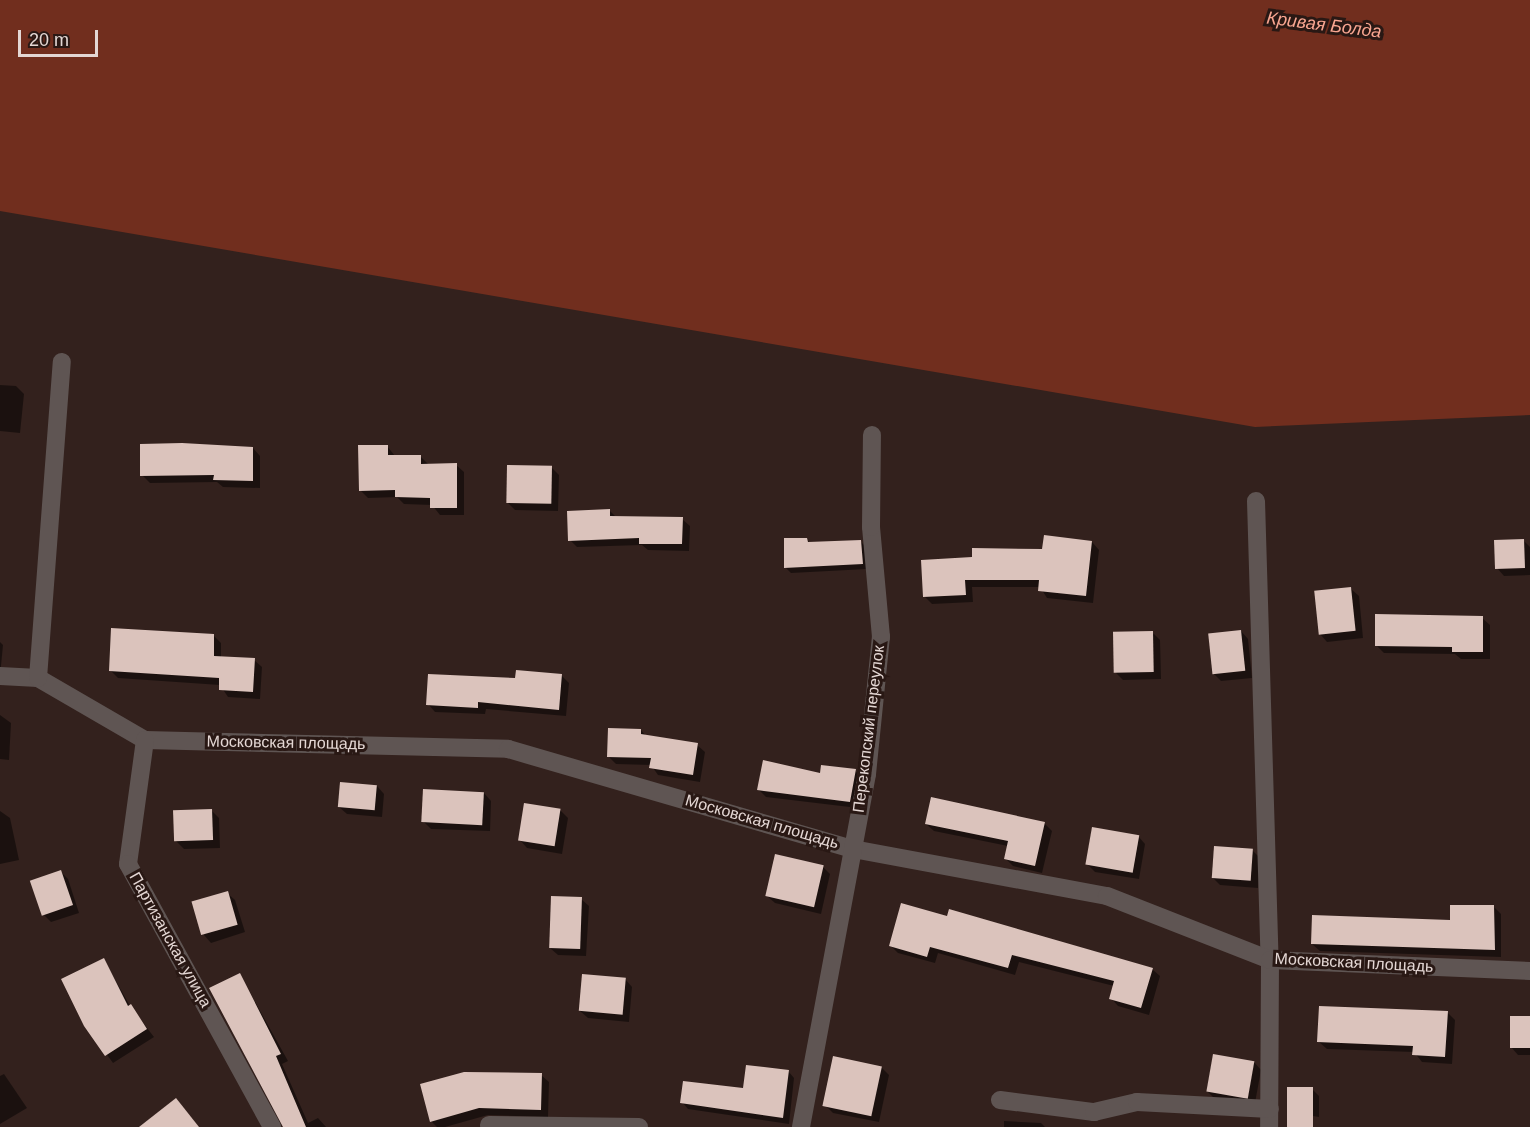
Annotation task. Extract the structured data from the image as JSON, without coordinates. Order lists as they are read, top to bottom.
{
  "streets": {
    "street": ["Перекопский переулок", "Московская площадь", "Партизанская улица"]
  },
  "crossings": [
    ["Перекопский переулок", "Московская площадь"],
    ["Московская площадь", "Партизанская улица"]
  ],
  "water": ["Кривая Болда"],
  "scale_bar": "20 m"
}
